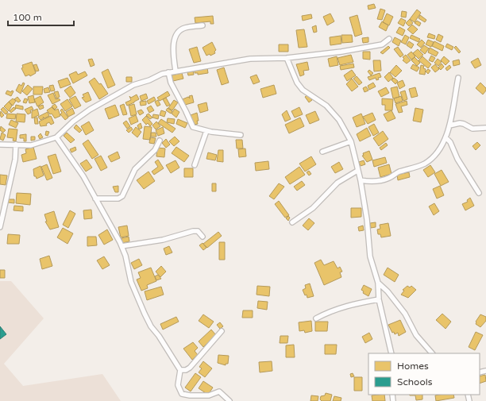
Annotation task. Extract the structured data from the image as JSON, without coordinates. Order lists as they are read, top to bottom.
{
  "legend": ["Homes", "Schools"],
  "scale_bar": "100 m"
}
